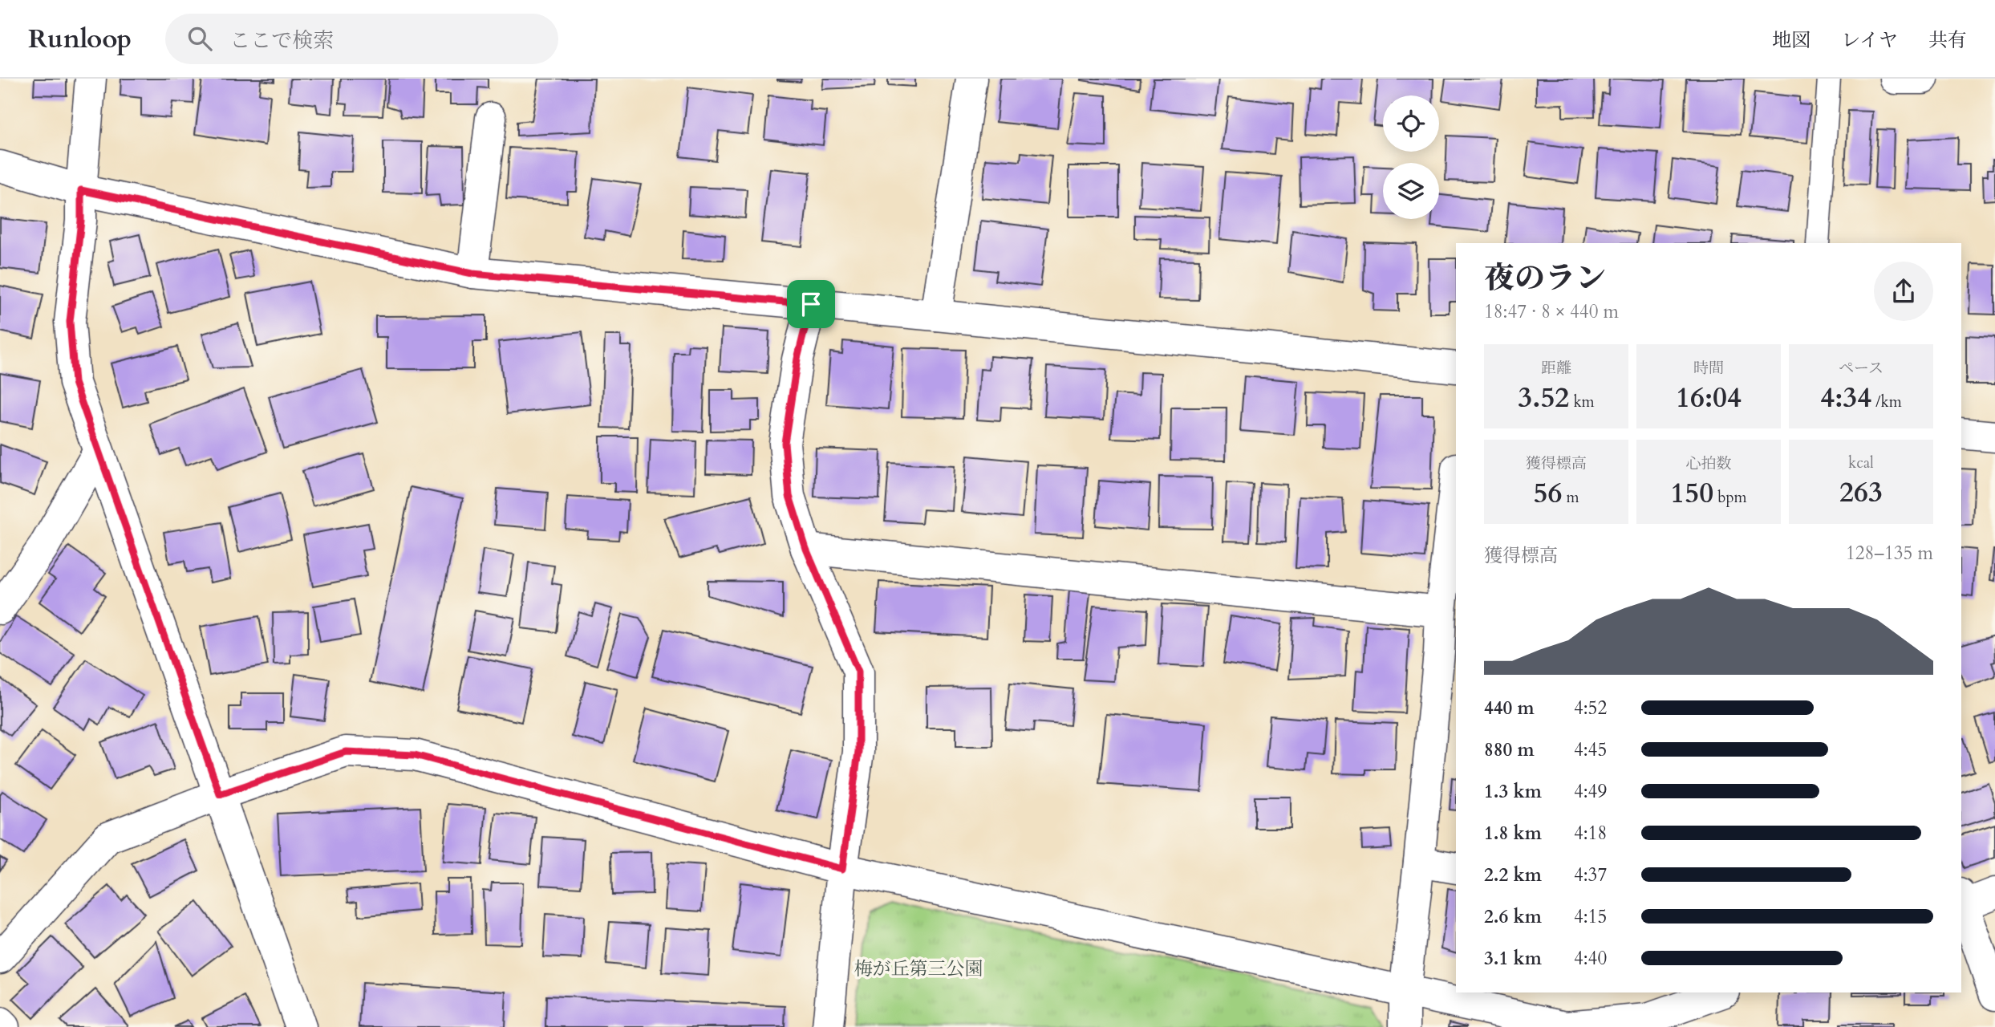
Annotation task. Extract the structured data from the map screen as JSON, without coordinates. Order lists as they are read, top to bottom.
{
  "parks": ["梅が丘第三公園"],
  "page": {
    "header": "Runloop",
    "search": "ここで検索",
    "nav": ["地図", "レイヤ", "共有"],
    "heading": ["夜のラン", "18:47 · 8 × 440 m"],
    "stats": [
      ["距離", "3.52 km"],
      ["時間", "16:04"],
      ["ペース", "4:34 /km"],
      ["獲得標高", "56 m"],
      ["心拍数", "150 bpm"],
      ["kcal", "263"]
    ],
    "chart": ["獲得標高", "128–135 m"],
    "list": [
      {
        "name": "440 m",
        "note": "4:52"
      },
      {
        "name": "880 m",
        "note": "4:45"
      },
      {
        "name": "1.3 km",
        "note": "4:49"
      },
      {
        "name": "1.8 km",
        "note": "4:18"
      },
      {
        "name": "2.2 km",
        "note": "4:37"
      },
      {
        "name": "2.6 km",
        "note": "4:15"
      },
      {
        "name": "3.1 km",
        "note": "4:40"
      }
    ]
  }
}
